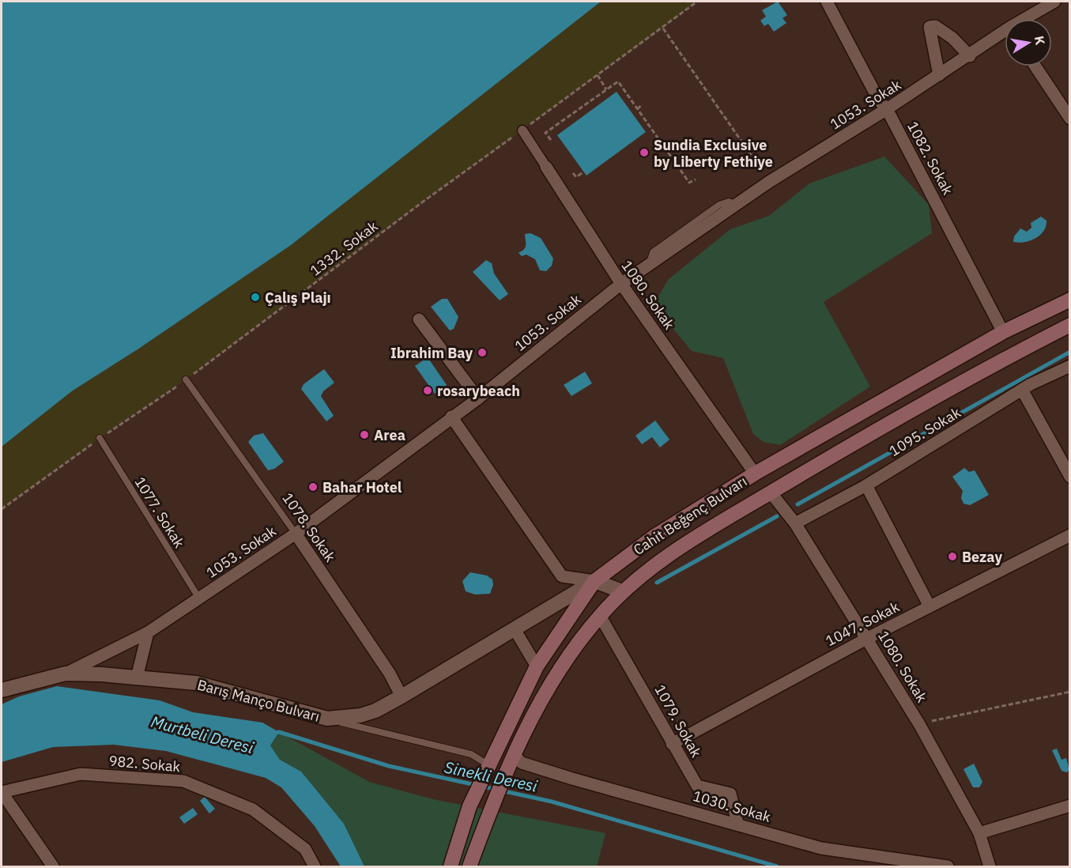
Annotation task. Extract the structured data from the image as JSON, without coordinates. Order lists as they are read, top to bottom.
{
  "streets": {
    "main road": ["Cahit Beğenç Bulvarı"],
    "street": [
      "1053. Sokak",
      "1082. Sokak",
      "1080. Sokak",
      "1095. Sokak",
      "1078. Sokak",
      "1047. Sokak",
      "Barış Manço Bulvarı",
      "1079. Sokak",
      "982. Sokak",
      "1030. Sokak"
    ],
    "lane": ["1077. Sokak"],
    "path": ["1332. Sokak"]
  },
  "crossings": [
    ["1053. Sokak", "1082. Sokak"],
    ["1053. Sokak", "1080. Sokak"],
    ["1053. Sokak", "1077. Sokak"],
    ["1053. Sokak", "1078. Sokak"],
    ["1053. Sokak", "Barış Manço Bulvarı"],
    ["1082. Sokak", "Cahit Beğenç Bulvarı"],
    ["1332. Sokak", "1080. Sokak"],
    ["1332. Sokak", "1077. Sokak"],
    ["1332. Sokak", "1078. Sokak"],
    ["1080. Sokak", "1095. Sokak"],
    ["1080. Sokak", "Cahit Beğenç Bulvarı"],
    ["1080. Sokak", "1047. Sokak"],
    ["Cahit Beğenç Bulvarı", "Barış Manço Bulvarı"],
    ["Cahit Beğenç Bulvarı", "1079. Sokak"],
    ["Cahit Beğenç Bulvarı", "1030. Sokak"],
    ["1078. Sokak", "Barış Manço Bulvarı"],
    ["1047. Sokak", "1079. Sokak"],
    ["1079. Sokak", "1030. Sokak"]
  ],
  "water": ["Murtbeli Deresi", "Sinekli Deresi"],
  "places": [
    "Sundia Exclusive by Liberty Fethiye",
    "Çalış Plajı",
    "Ibrahim Bay",
    "rosarybeach",
    "Area",
    "Bahar Hotel",
    "Bezay"
  ],
  "north": "right"
}
